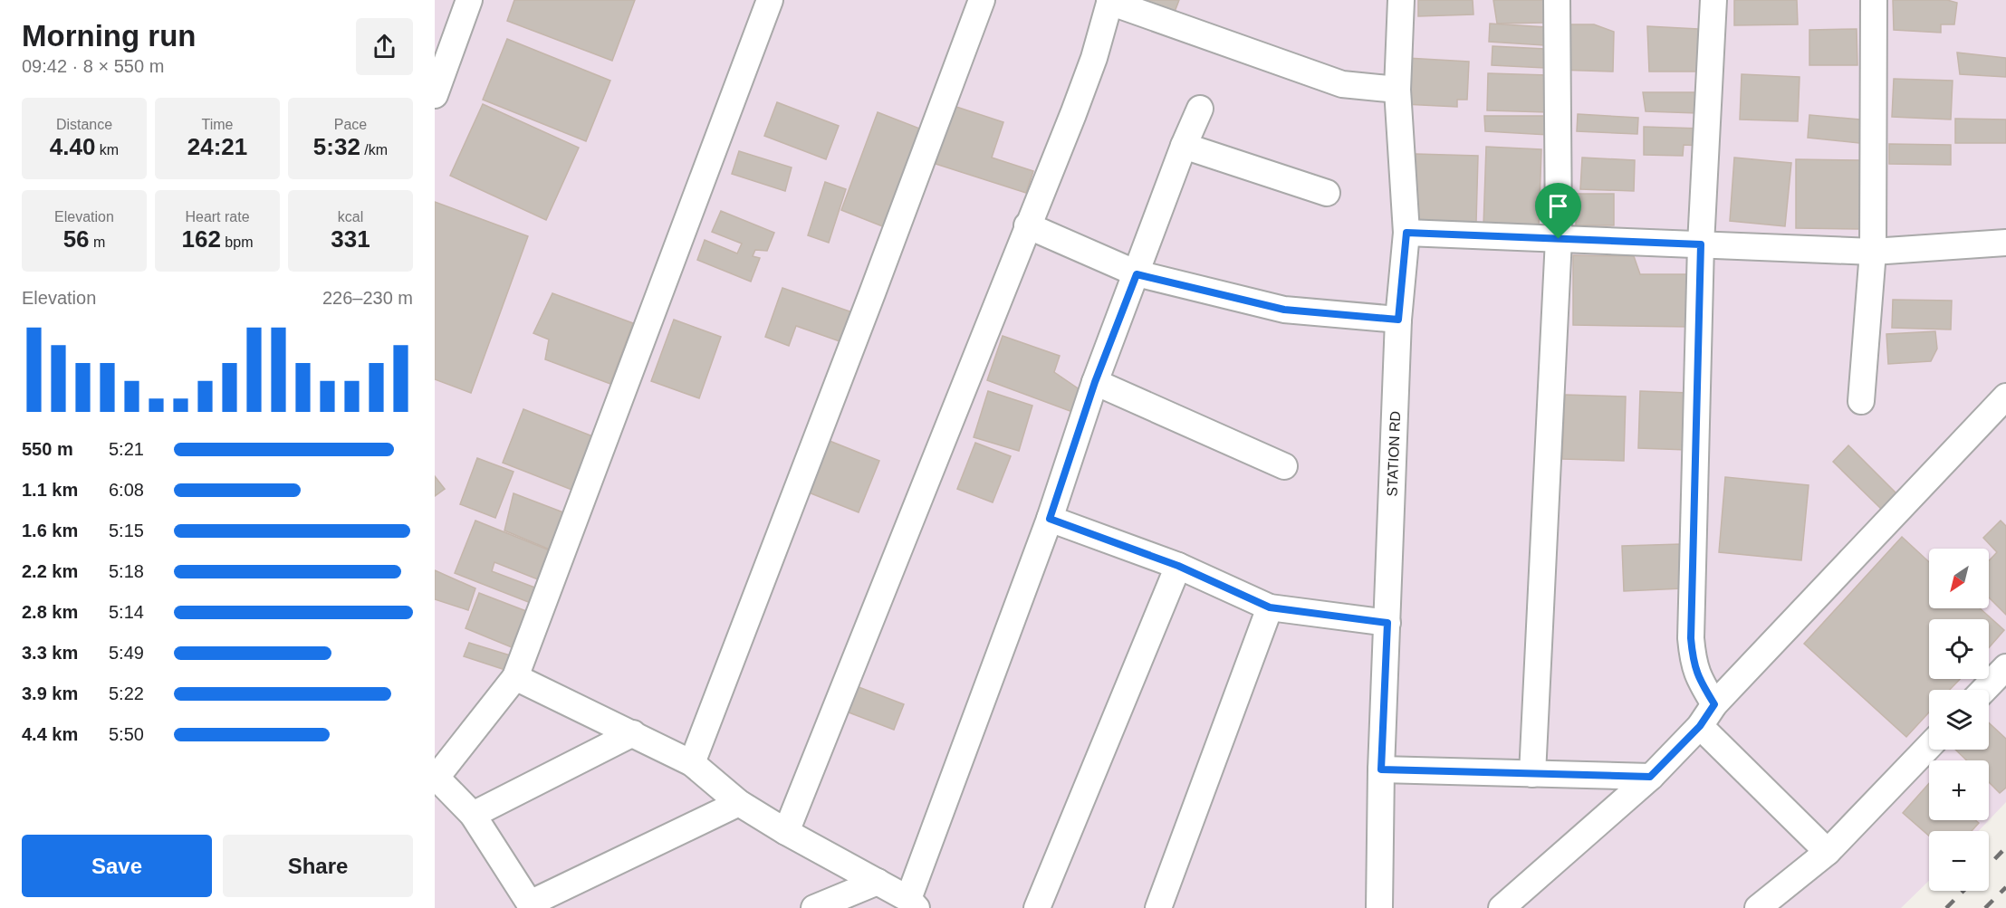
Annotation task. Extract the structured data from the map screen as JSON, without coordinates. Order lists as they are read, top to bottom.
{
  "streets": {
    "street": ["STATION RD"]
  },
  "north": "bottom left",
  "page": {
    "heading": ["Morning run", "09:42 · 8 × 550 m"],
    "stats": [
      ["Distance", "4.40 km"],
      ["Time", "24:21"],
      ["Pace", "5:32 /km"],
      ["Elevation", "56 m"],
      ["Heart rate", "162 bpm"],
      ["kcal", "331"]
    ],
    "chart": ["Elevation", "226–230 m"],
    "list": [
      {
        "name": "550 m",
        "note": "5:21"
      },
      {
        "name": "1.1 km",
        "note": "6:08"
      },
      {
        "name": "1.6 km",
        "note": "5:15"
      },
      {
        "name": "2.2 km",
        "note": "5:18"
      },
      {
        "name": "2.8 km",
        "note": "5:14"
      },
      {
        "name": "3.3 km",
        "note": "5:49"
      },
      {
        "name": "3.9 km",
        "note": "5:22"
      },
      {
        "name": "4.4 km",
        "note": "5:50"
      }
    ],
    "map_buttons": ["+", "−"],
    "buttons": ["Save", "Share"]
  }
}
